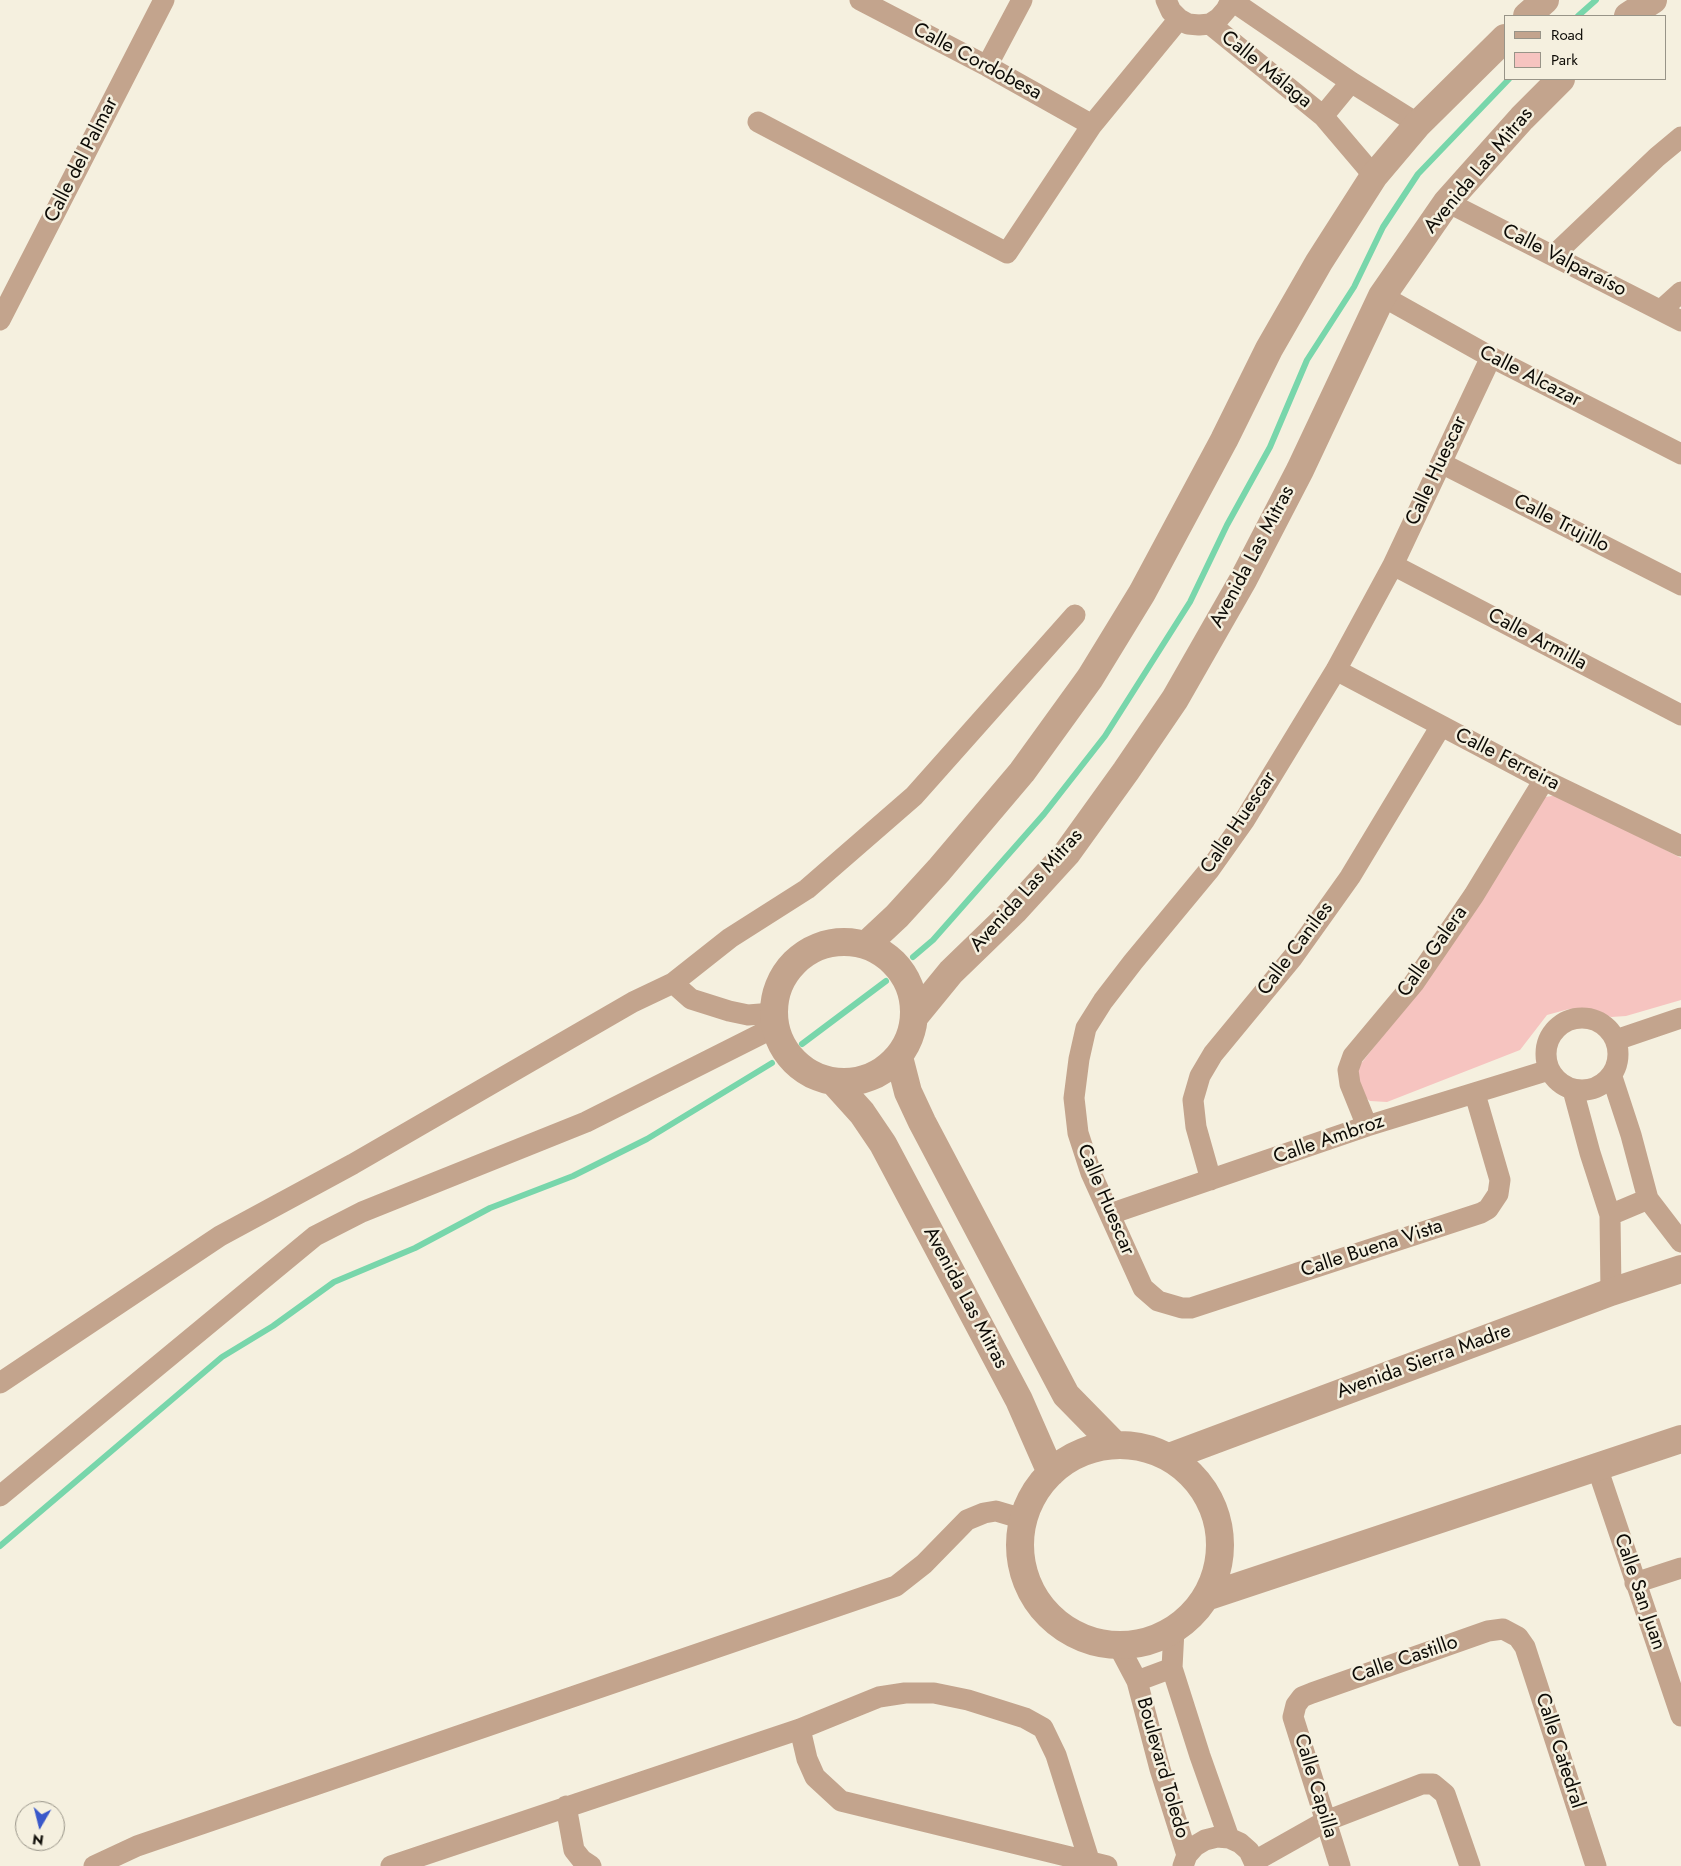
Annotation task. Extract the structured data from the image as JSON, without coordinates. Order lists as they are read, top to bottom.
{
  "streets": {
    "street": [
      "Calle Cordobesa",
      "Calle Málaga",
      "Calle del Palmar",
      "Avenida Las Mitras",
      "Calle Valparaíso",
      "Calle Alcazar",
      "Calle Huescar",
      "Calle Trujillo",
      "Calle Armilla",
      "Calle Ferreira",
      "Calle Caniles",
      "Calle Galera",
      "Calle Ambroz",
      "Calle Buena Vista",
      "Avenida Sierra Madre",
      "Calle San Juan",
      "Calle Castillo",
      "Calle Catedral",
      "Boulevard Toledo",
      "Calle Capilla"
    ]
  },
  "crossings": [
    ["Avenida Las Mitras", "Calle Valparaíso"],
    ["Avenida Las Mitras", "Calle Alcazar"],
    ["Calle Alcazar", "Calle Huescar"],
    ["Calle Huescar", "Calle Trujillo"],
    ["Calle Huescar", "Calle Armilla"],
    ["Calle Huescar", "Calle Ferreira"],
    ["Calle Huescar", "Calle Ambroz"],
    ["Calle Huescar", "Calle Buena Vista"],
    ["Calle Ferreira", "Calle Caniles"],
    ["Calle Ferreira", "Calle Galera"],
    ["Calle Caniles", "Calle Ambroz"],
    ["Calle Galera", "Calle Ambroz"],
    ["Calle Ambroz", "Calle Buena Vista"],
    ["Calle Castillo", "Calle Catedral"],
    ["Calle Castillo", "Calle Capilla"]
  ],
  "legend": ["Road", "Park"],
  "north": "bottom"
}
